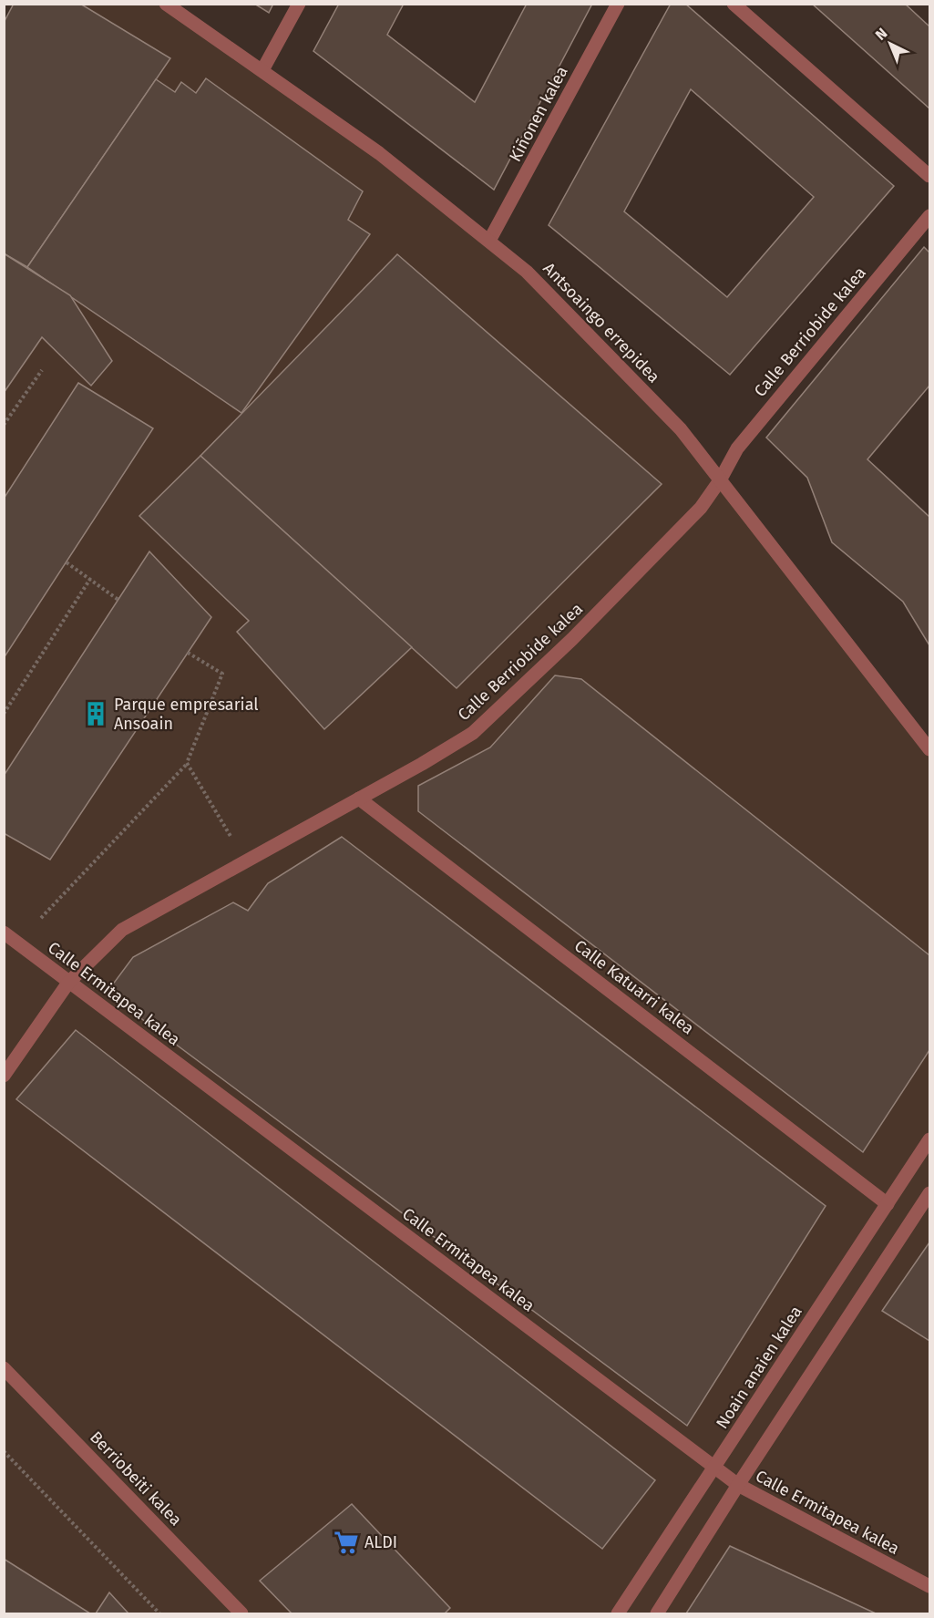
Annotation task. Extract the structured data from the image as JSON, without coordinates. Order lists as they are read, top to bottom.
{
  "streets": {
    "street": [
      "Kiñonen kalea",
      "Antsoaingo errepidea",
      "Calle Berriobide kalea",
      "Calle Katuarri kalea",
      "Calle Ermitapea kalea",
      "Noain anaien kalea",
      "Berriobeiti kalea"
    ]
  },
  "crossings": [
    ["Kiñonen kalea", "Antsoaingo errepidea"],
    ["Antsoaingo errepidea", "Calle Berriobide kalea"],
    ["Calle Berriobide kalea", "Calle Katuarri kalea"],
    ["Calle Berriobide kalea", "Calle Ermitapea kalea"],
    ["Calle Katuarri kalea", "Noain anaien kalea"],
    ["Calle Ermitapea kalea", "Noain anaien kalea"]
  ],
  "places": {
    "building": ["Parque empresarial Ansoain"],
    "supermarket": ["ALDI"]
  },
  "north": "top left"
}
